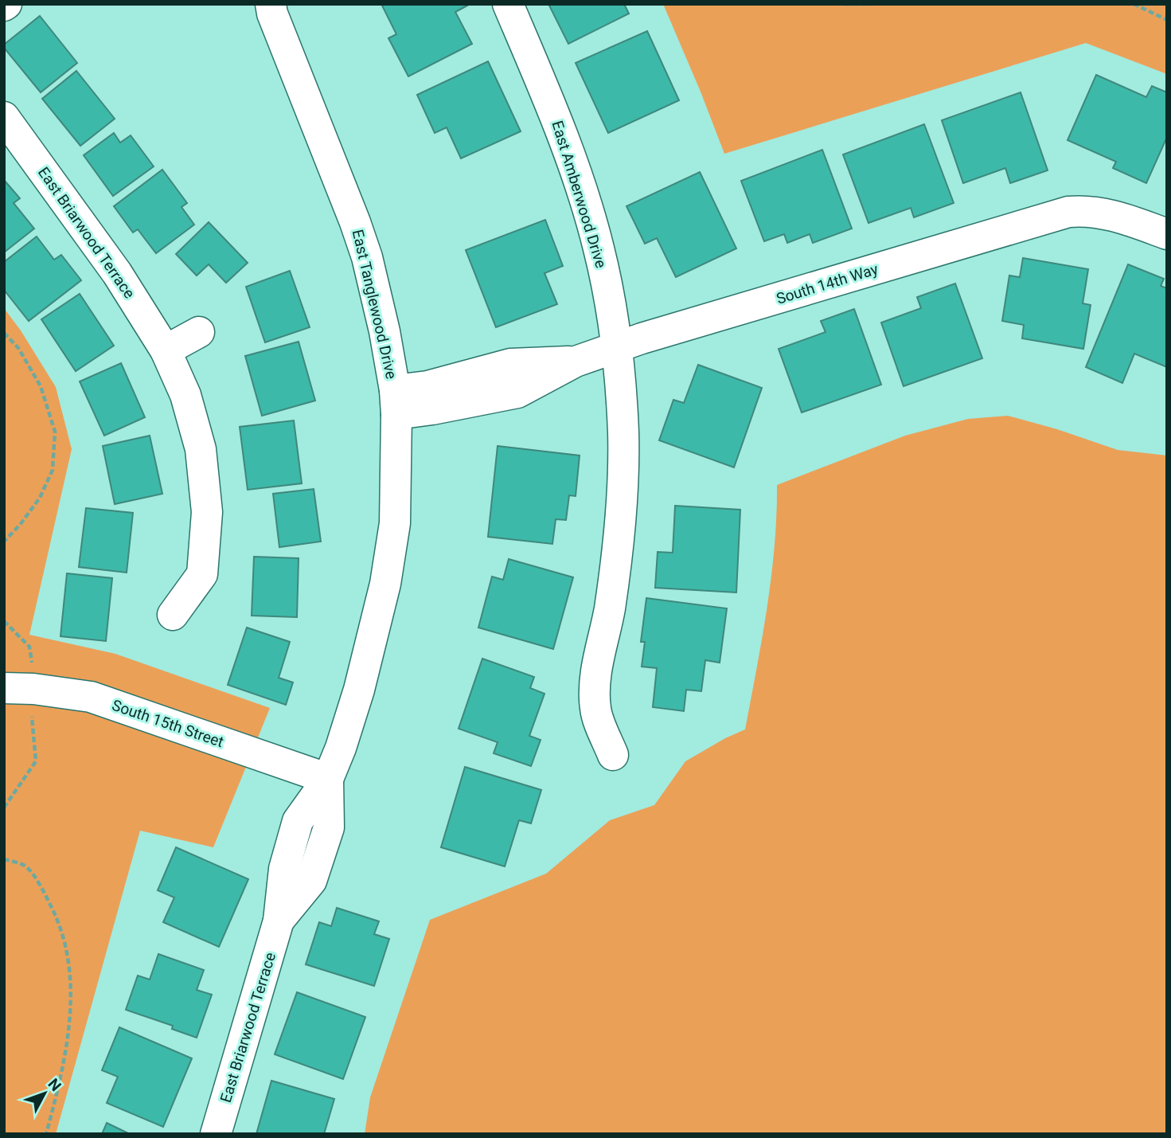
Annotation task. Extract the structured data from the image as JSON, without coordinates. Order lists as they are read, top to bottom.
{
  "streets": {
    "street": [
      "East Amberwood Drive",
      "East Briarwood Terrace",
      "South 14th Way",
      "East Tanglewood Drive",
      "South 15th Street"
    ]
  },
  "crossings": [
    ["East Amberwood Drive", "South 14th Way"],
    ["East Briarwood Terrace", "East Tanglewood Drive"],
    ["East Briarwood Terrace", "South 15th Street"],
    ["South 14th Way", "East Tanglewood Drive"],
    ["East Tanglewood Drive", "South 15th Street"]
  ],
  "north": "top right"
}
